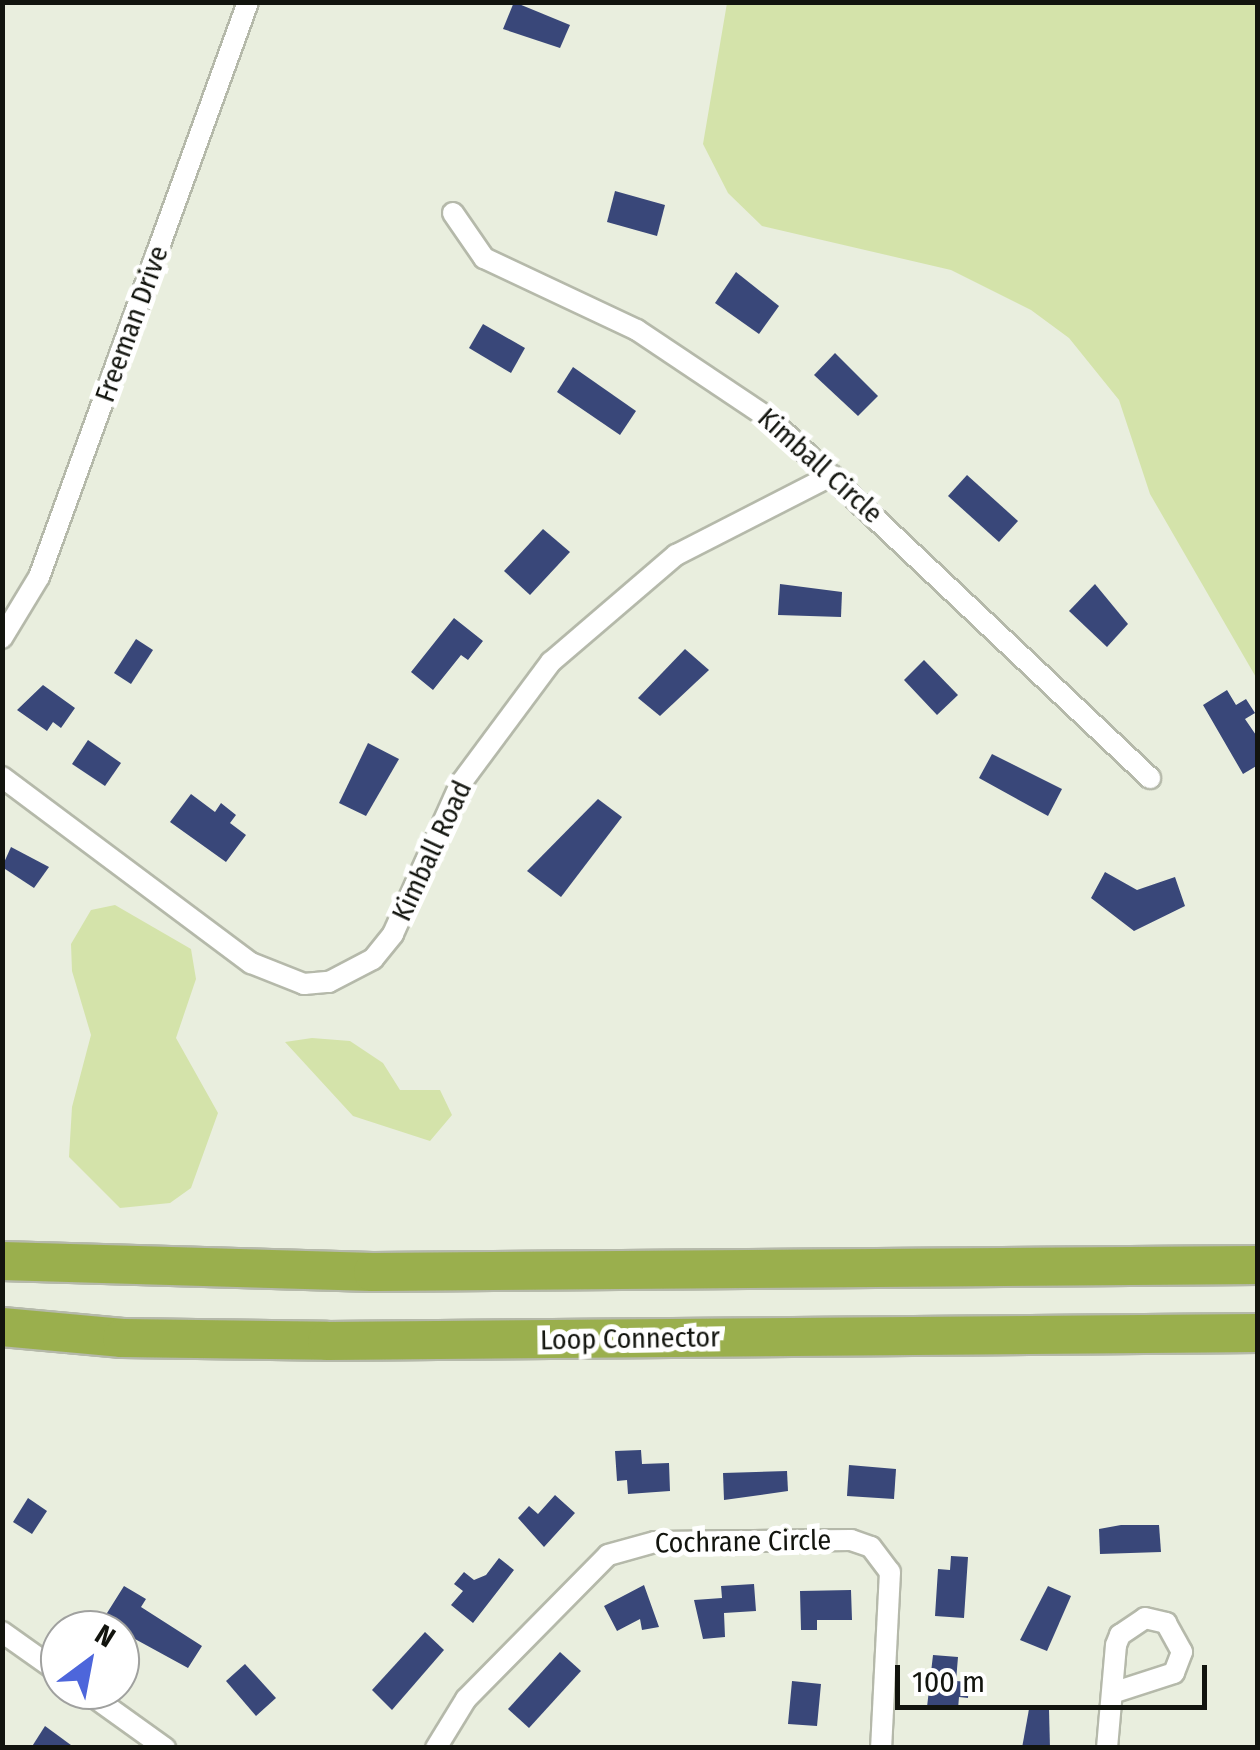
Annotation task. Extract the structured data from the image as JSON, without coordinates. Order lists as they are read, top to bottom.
{
  "streets": {
    "highway": ["Loop Connector"],
    "street": [
      "Freeman Drive",
      "Kimball Circle",
      "Kimball Road",
      "Cochrane Circle"
    ]
  },
  "crossings": [
    ["Kimball Circle", "Kimball Road"]
  ],
  "scale_bar": "100 m",
  "north": "top right"
}
